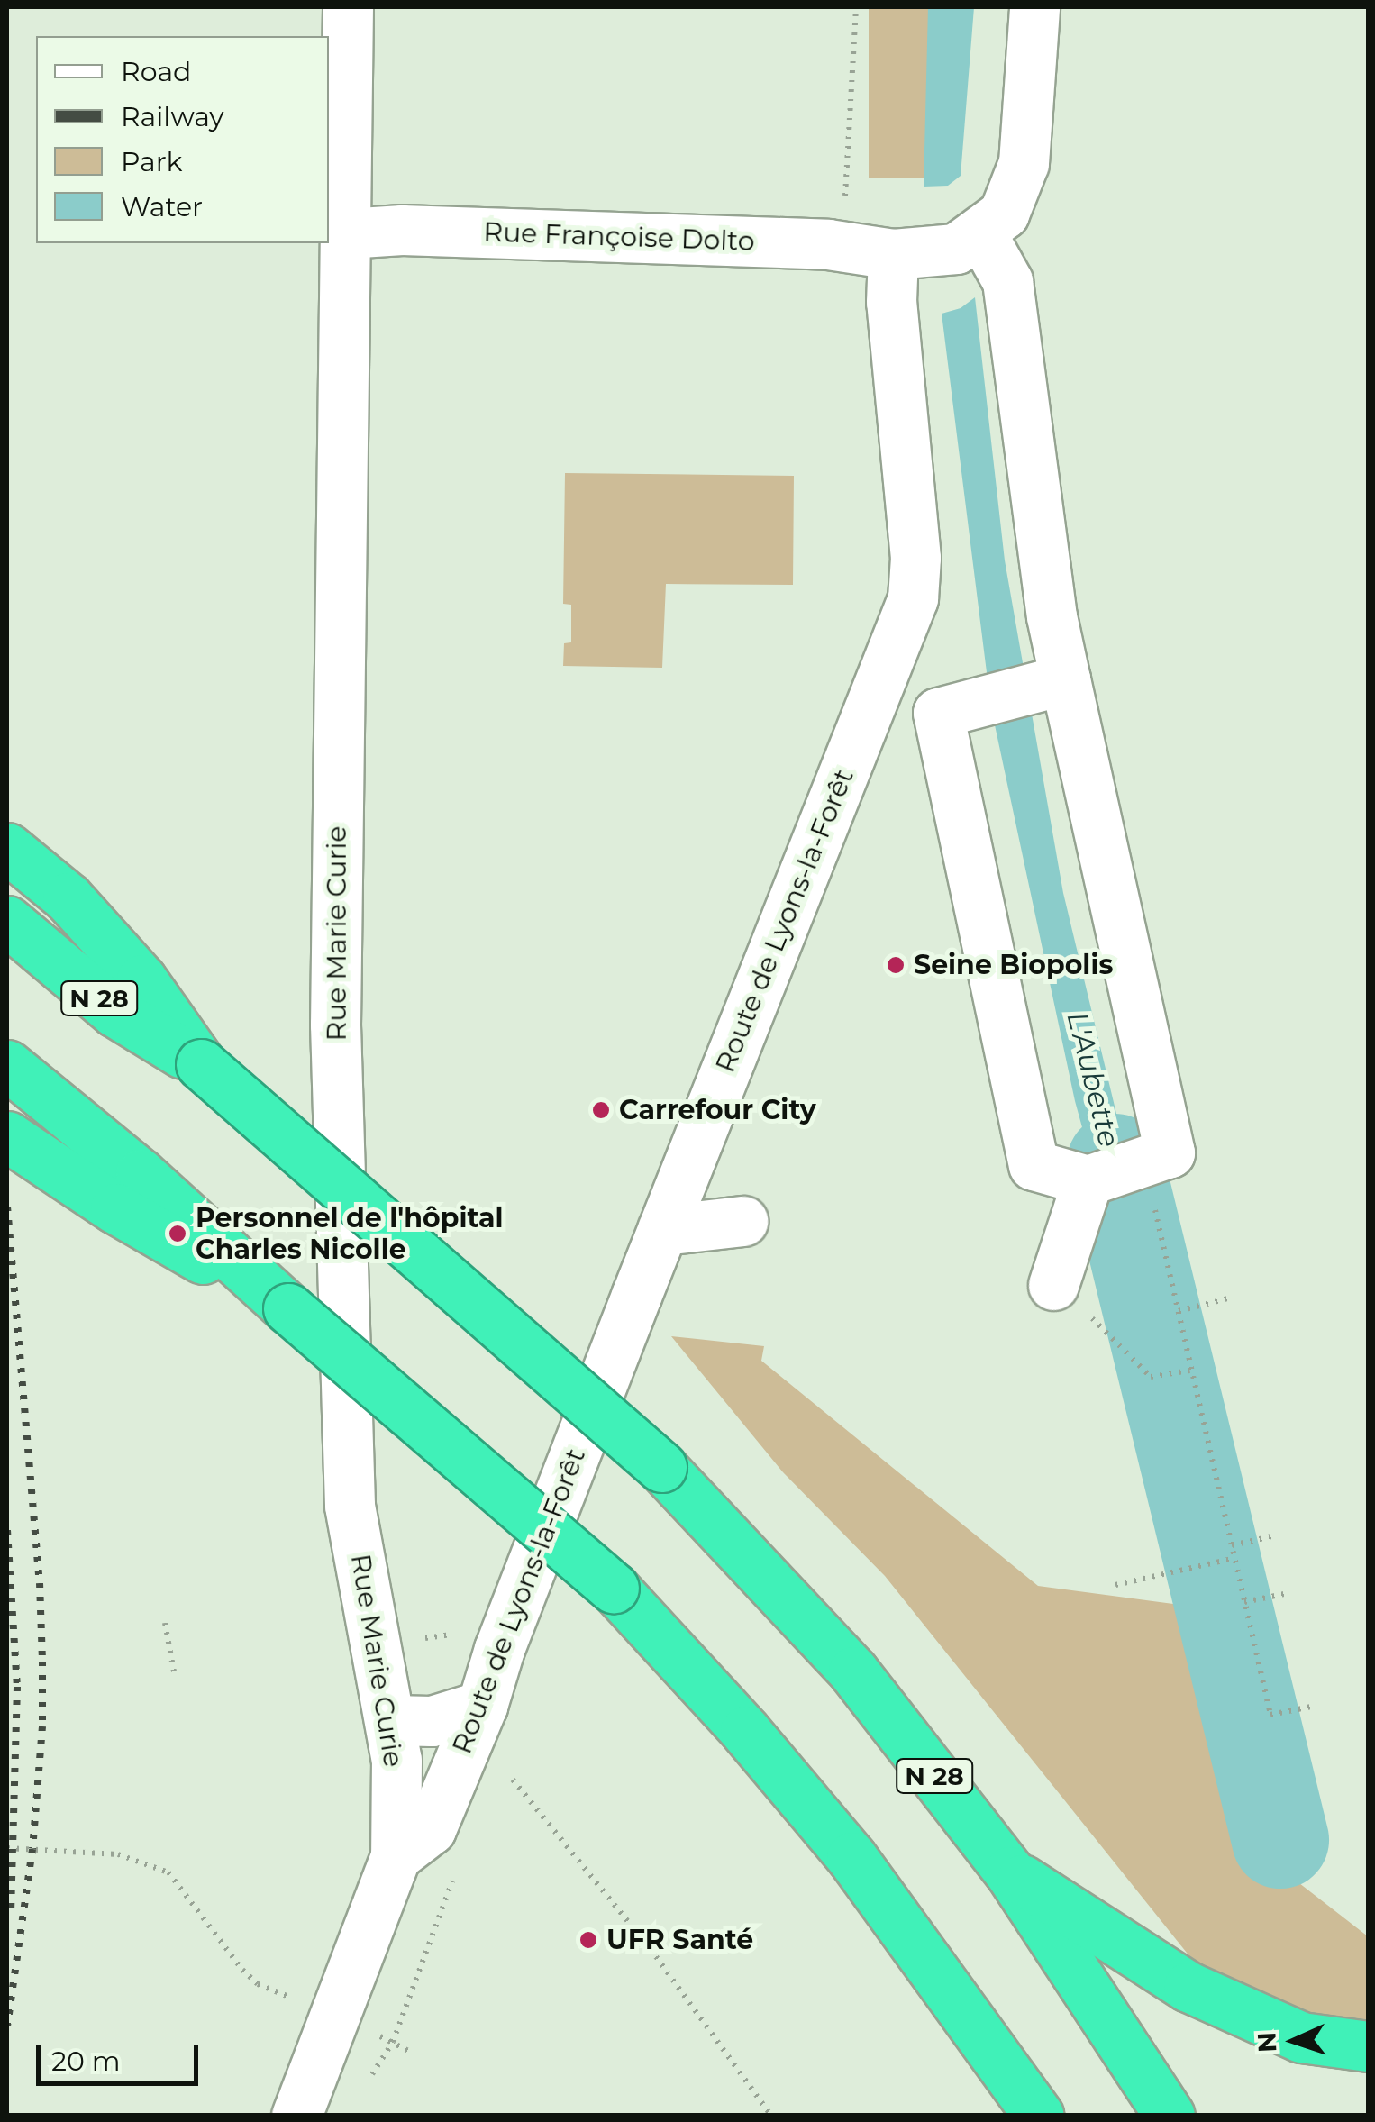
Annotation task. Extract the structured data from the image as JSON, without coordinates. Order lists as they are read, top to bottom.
{
  "streets": {
    "highway": ["N 28"],
    "street": ["Rue Françoise Dolto", "Route de Lyons-la-Forêt", "Rue Marie Curie"]
  },
  "crossings": [
    ["Rue Françoise Dolto", "Route de Lyons-la-Forêt"],
    ["Rue Françoise Dolto", "Rue Marie Curie"],
    ["Route de Lyons-la-Forêt", "Rue Marie Curie"]
  ],
  "water": ["L'Aubette"],
  "places": [
    "Seine Biopolis",
    "Carrefour City",
    "Personnel de l'hôpital Charles Nicolle",
    "UFR Santé"
  ],
  "legend": [
    "Road",
    "Railway",
    "Park",
    "Water"
  ],
  "scale_bar": "20 m",
  "north": "left"
}
